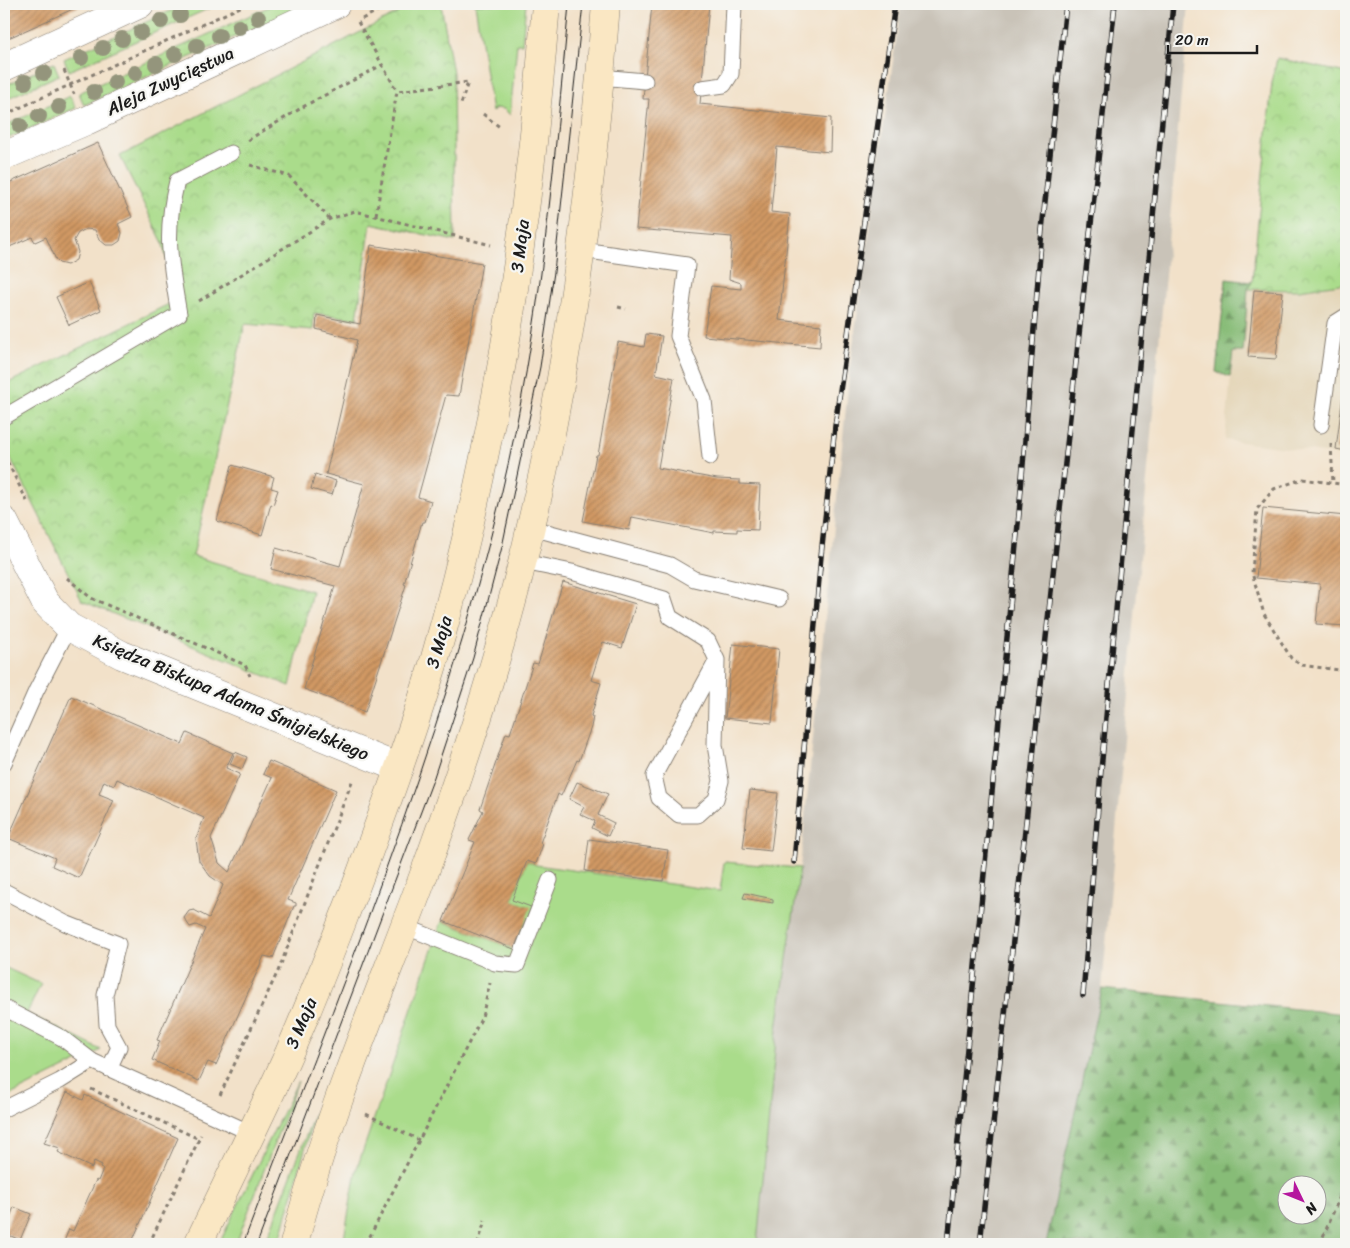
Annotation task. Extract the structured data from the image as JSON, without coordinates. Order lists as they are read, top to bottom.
{
  "streets": {
    "main road": ["3 Maja"],
    "street": ["Aleja Zwycięstwa", "Księdza Biskupa Adama Śmigielskiego"]
  },
  "crossings": [
    ["3 Maja", "Księdza Biskupa Adama Śmigielskiego"]
  ],
  "scale_bar": "20 m",
  "north": "bottom right"
}
